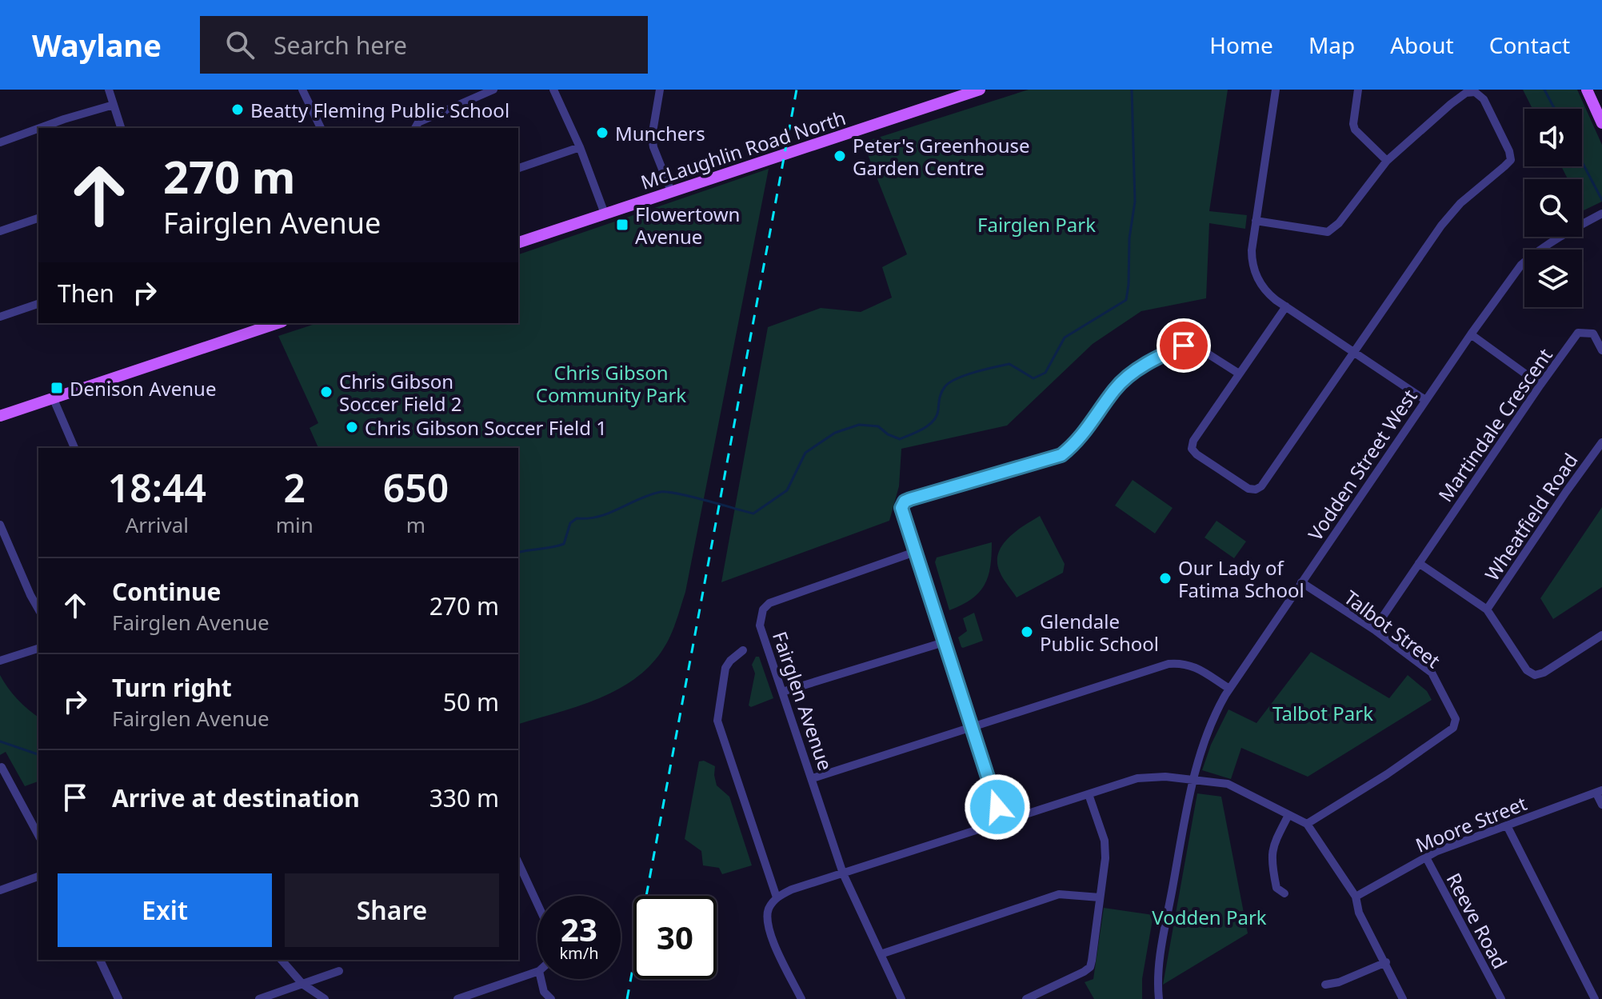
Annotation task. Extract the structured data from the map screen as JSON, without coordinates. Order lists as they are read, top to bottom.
{
  "streets": {
    "main road": ["McLaughlin Road North"],
    "street": [
      "Martindale Crescent",
      "Vodden Street West",
      "Wheatfield Road",
      "Talbot Street",
      "Fairglen Avenue",
      "Moore Street",
      "Reeve Road"
    ]
  },
  "crossings": [
    ["Martindale Crescent", "Talbot Street"],
    ["Vodden Street West", "Talbot Street"],
    ["Moore Street", "Reeve Road"]
  ],
  "parks": [
    "Fairglen Park",
    "Chris Gibson Community Park",
    "Talbot Park",
    "Vodden Park"
  ],
  "places": {
    "other": [
      "Beatty Fleming Public School",
      "Munchers",
      "Peter's Greenhouse Garden Centre",
      "Chris Gibson Soccer Field 2",
      "Chris Gibson Soccer Field 1",
      "Our Lady of Fatima School",
      "Glendale Public School"
    ],
    "transit": ["Flowertown Avenue", "Denison Avenue"]
  },
  "page": {
    "header": "Waylane",
    "search": "Search here",
    "nav": [
      "Home",
      "Map",
      "About",
      "Contact"
    ],
    "turn": ["270 m", "Fairglen Avenue"],
    "then": "Then",
    "eta": [
      "18:44",
      "Arrival",
      "2",
      "min",
      "650",
      "m"
    ],
    "list": [
      {
        "name": "Continue",
        "note": "Fairglen Avenue",
        "value": "270 m"
      },
      {
        "name": "Turn right",
        "note": "Fairglen Avenue",
        "value": "50 m"
      },
      {
        "name": "Arrive at destination",
        "value": "330 m"
      }
    ],
    "buttons": ["Exit", "Share"],
    "speed": "23 km/h",
    "limit": "30"
  }
}
